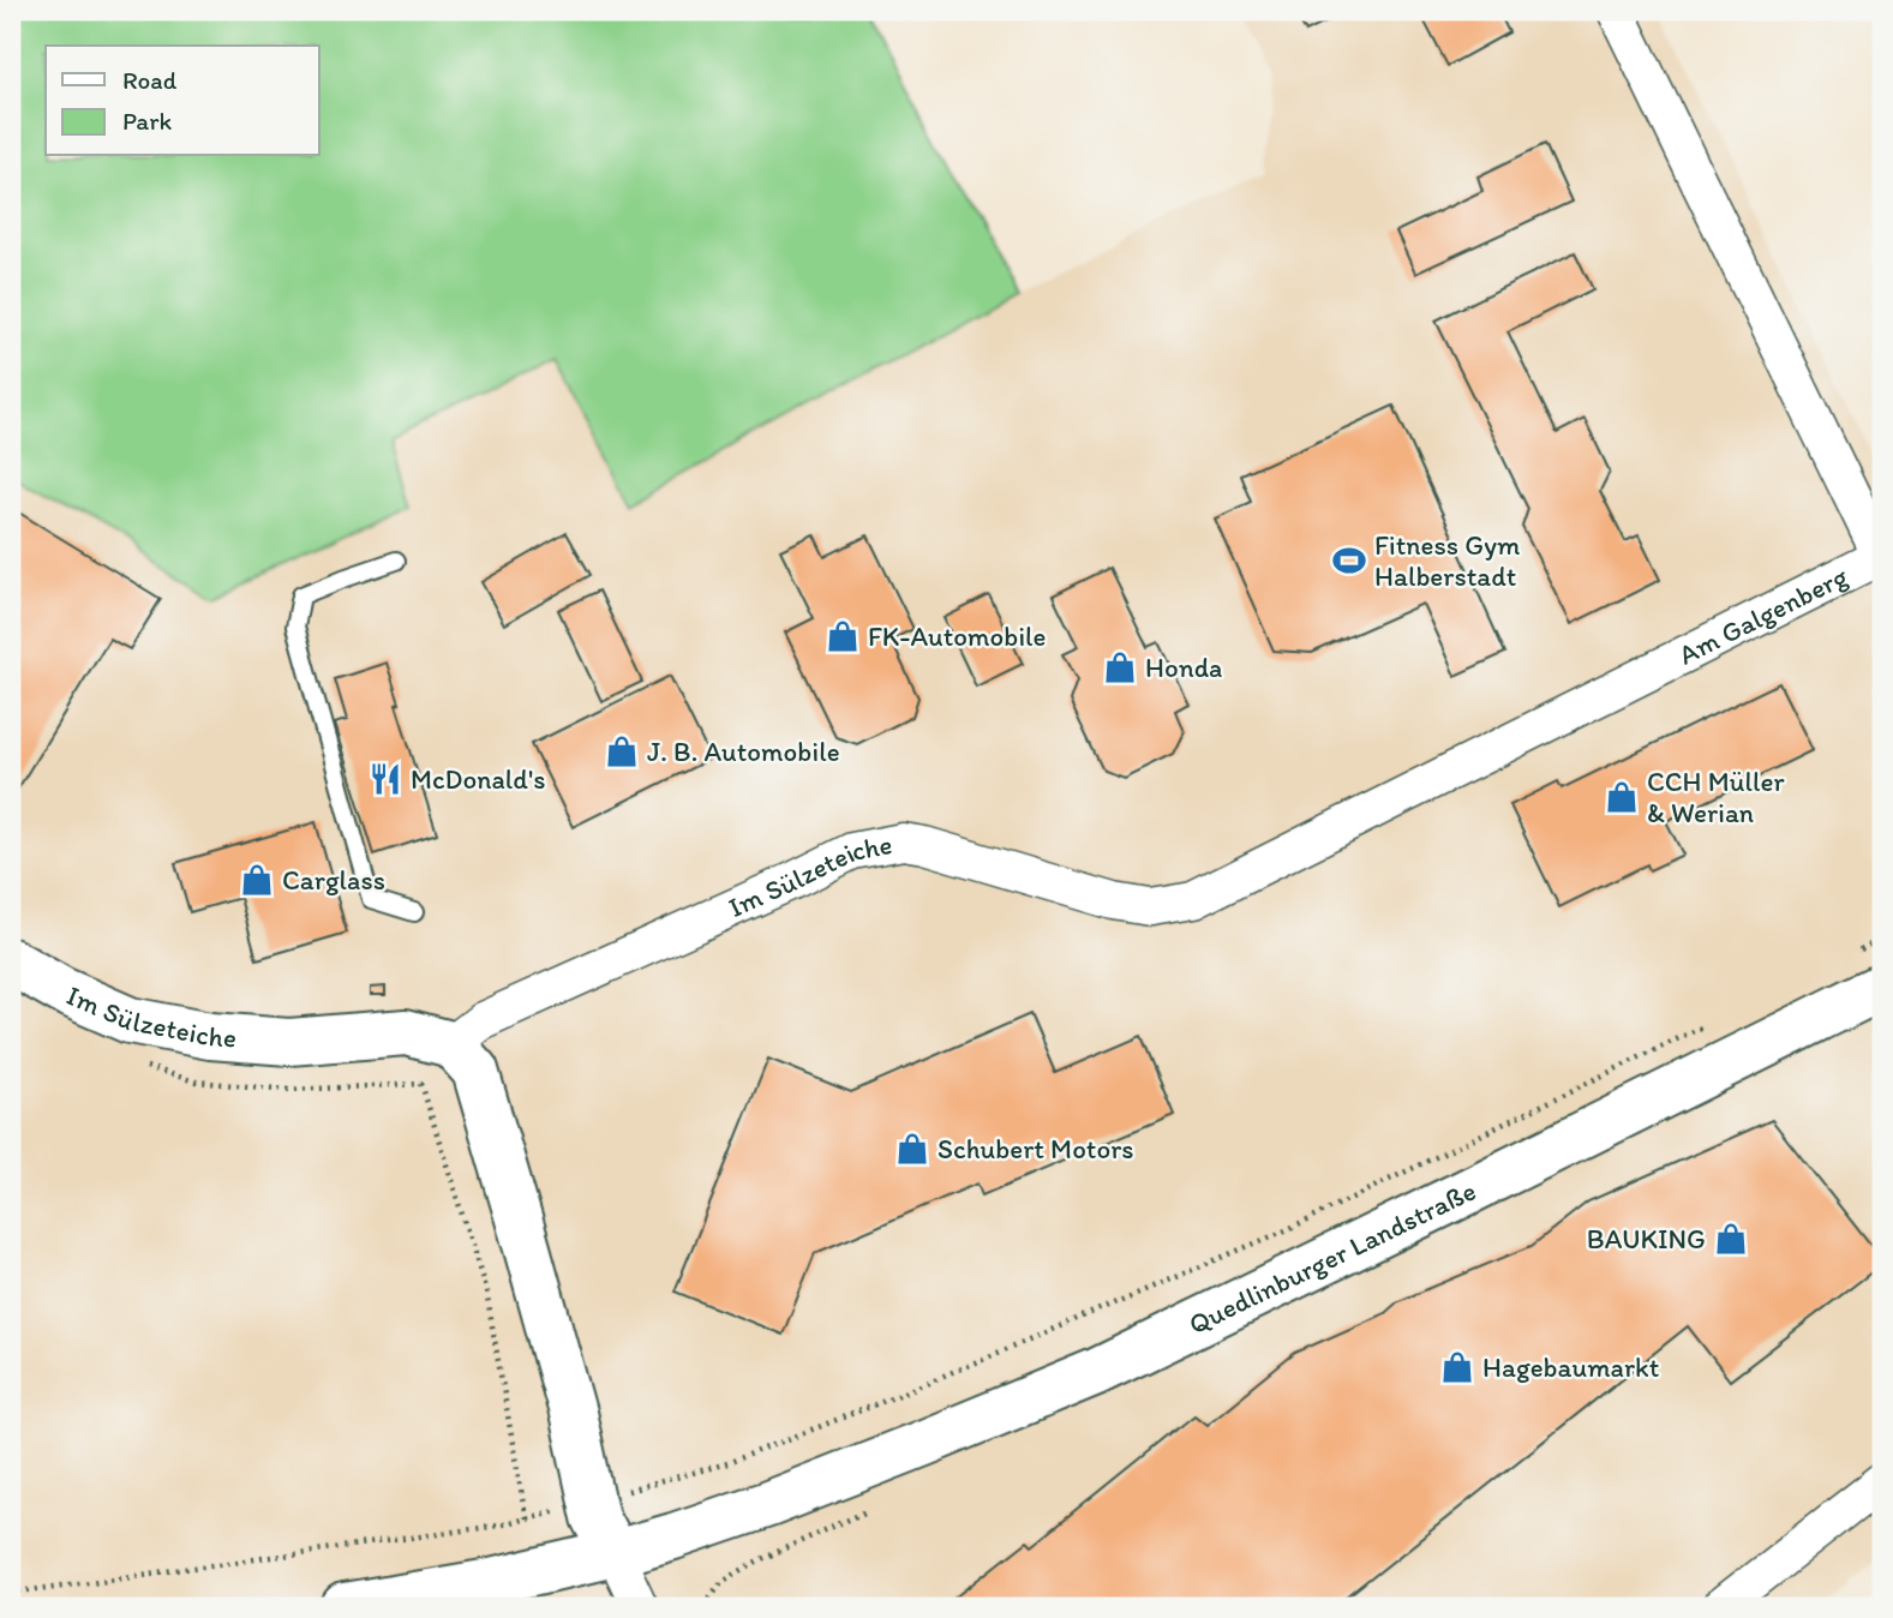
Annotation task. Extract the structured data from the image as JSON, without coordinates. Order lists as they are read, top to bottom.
{
  "streets": {
    "main road": ["Im Sülzeteiche", "Quedlinburger Landstraße"],
    "street": ["Am Galgenberg"]
  },
  "crossings": [
    ["Am Galgenberg", "Im Sülzeteiche"]
  ],
  "places": {
    "sports": ["Fitness Gym Halberstadt"],
    "shop": [
      "FK-Automobile",
      "Honda",
      "J. B. Automobile",
      "CCH Müller & Werian",
      "Carglass",
      "Schubert Motors",
      "BAUKING",
      "Hagebaumarkt"
    ],
    "restaurant": ["McDonald's"]
  },
  "legend": ["Road", "Park"]
}
